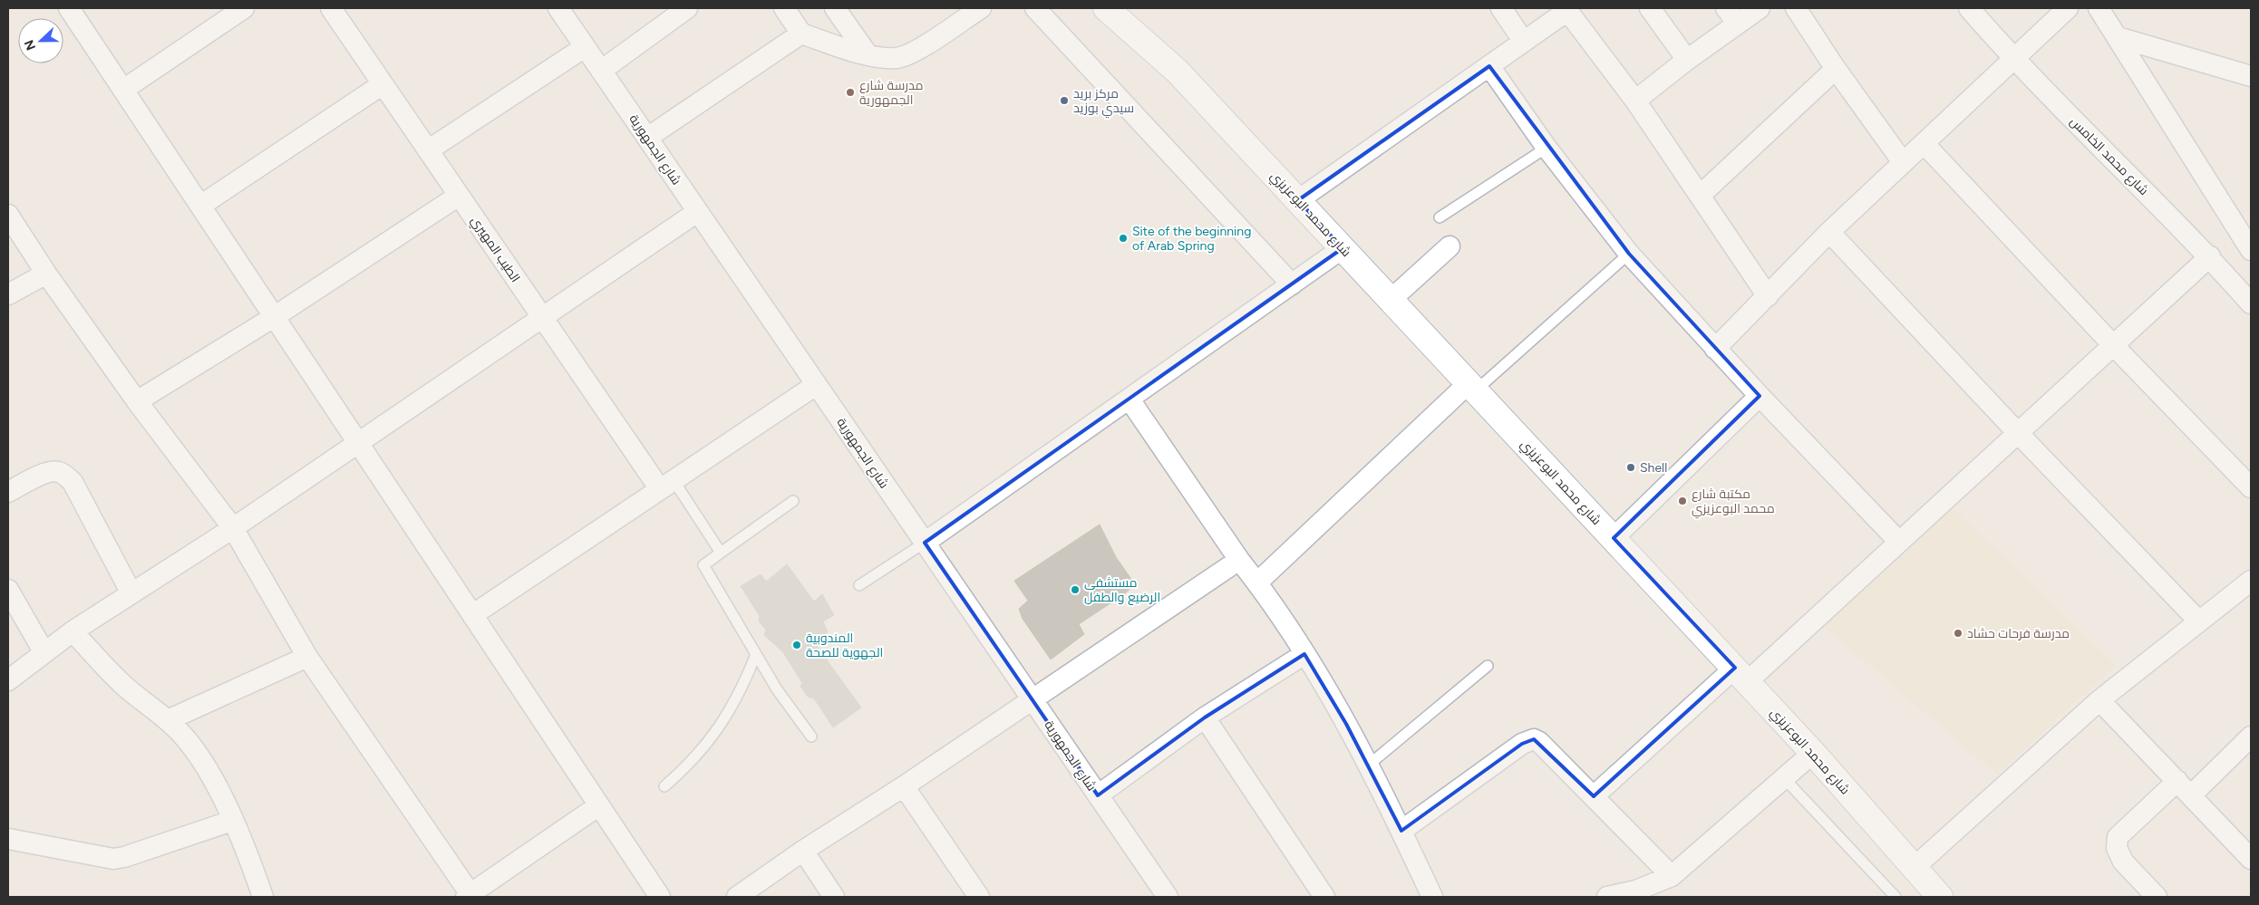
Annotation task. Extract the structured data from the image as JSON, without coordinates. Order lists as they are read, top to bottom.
{
  "streets": {
    "main road": ["شارع محمد البوعزيزي"],
    "street": ["شارع الجمهورية", "شارع محمد الخامس", "الطيب المهيري"]
  },
  "places": [
    "مدرسة شارع الجمهورية",
    "مركز بريد سيدي بوزيد",
    "Site of the beginning of Arab Spring",
    "Shell",
    "مكتبة شارع محمد البوعزيزي",
    "مستشفى الرضيع والطفل",
    "مدرسة فرحات حشاد",
    "المندوبية الجهوية للصحة"
  ],
  "north": "left"
}
